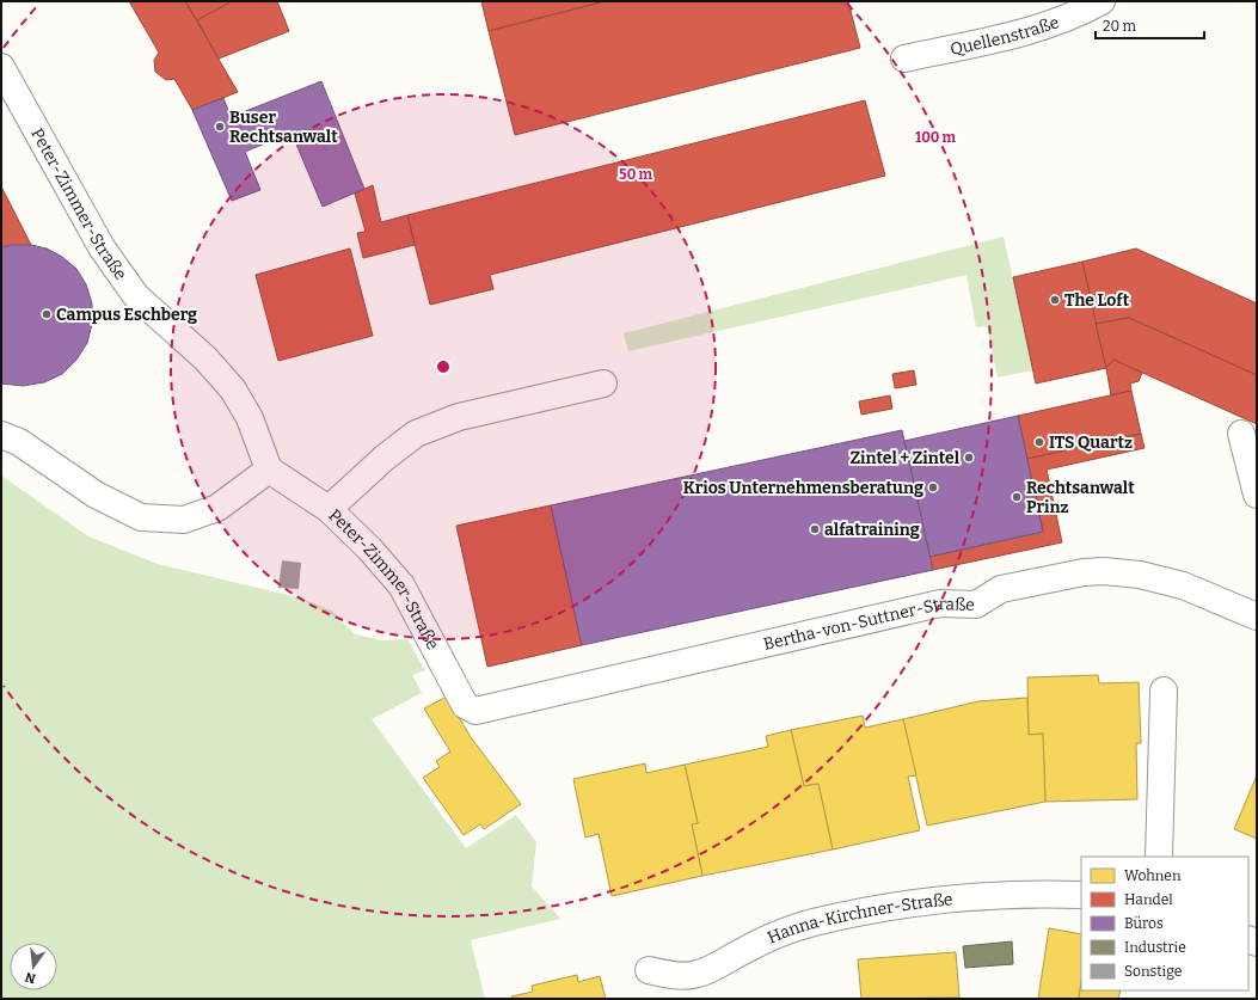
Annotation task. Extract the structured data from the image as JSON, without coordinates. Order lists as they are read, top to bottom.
{
  "streets": {
    "street": [
      "Quellenstraße",
      "Peter-Zimmer-Straße",
      "Bertha-von-Suttner-Straße",
      "Hanna-Kirchner-Straße"
    ]
  },
  "crossings": [
    ["Peter-Zimmer-Straße", "Bertha-von-Suttner-Straße"]
  ],
  "places": [
    "Buser Rechtsanwalt",
    "The Loft",
    "Campus Eschberg",
    "ITS Quartz",
    "Zintel + Zintel",
    "Krios Unternehmensberatung",
    "Rechtsanwalt Prinz",
    "alfatraining"
  ],
  "legend": [
    "Wohnen",
    "Handel",
    "Büros",
    "Industrie",
    "Sonstige"
  ],
  "scale_bar": "20 m",
  "north": "bottom",
  "rings": ["100 m", "50 m"]
}
